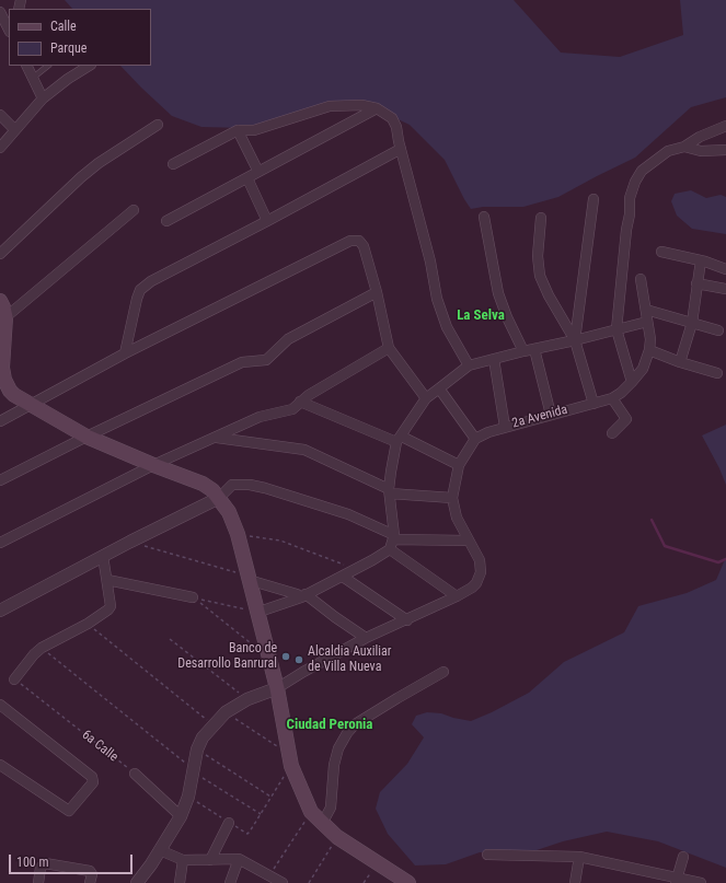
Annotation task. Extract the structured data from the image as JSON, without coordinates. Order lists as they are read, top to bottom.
{
  "streets": {
    "street": ["2a Avenida"],
    "path": ["6a Calle"]
  },
  "districts": ["La Selva", "Ciudad Peronia"],
  "places": ["Banco de Desarrollo Banrural", "Alcaldia Auxiliar de Villa Nueva"],
  "legend": ["Calle", "Parque"],
  "scale_bar": "100 m"
}
